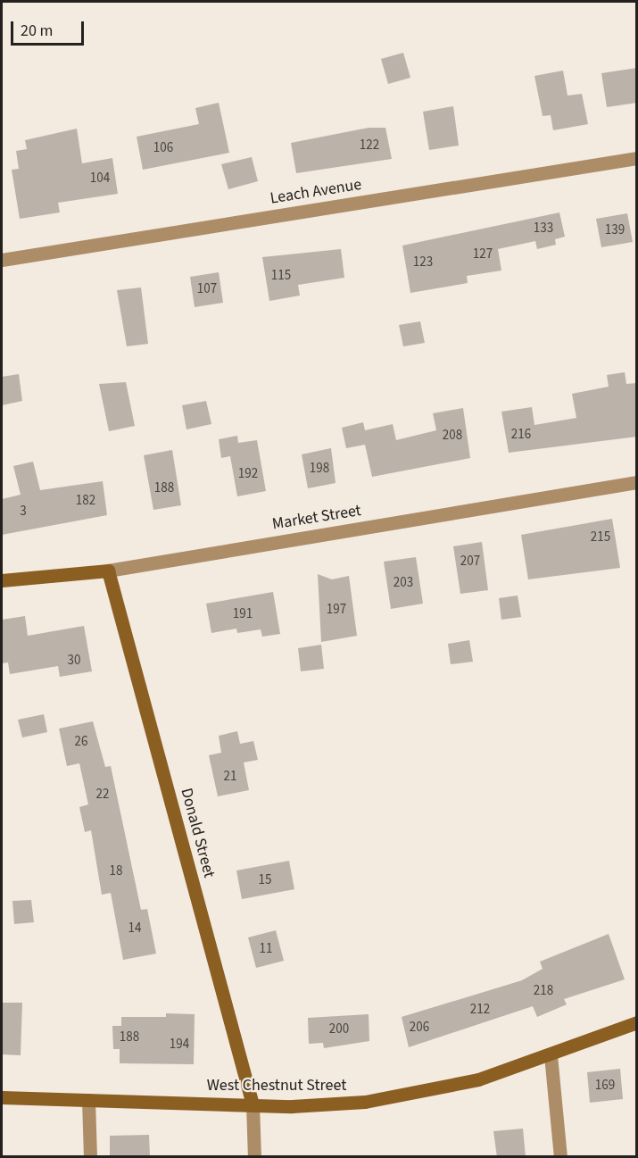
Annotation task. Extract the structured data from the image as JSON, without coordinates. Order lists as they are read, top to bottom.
{
  "streets": {
    "main road": ["Market Street", "Donald Street", "West Chestnut Street"],
    "street": ["Leach Avenue"]
  },
  "crossings": [
    ["Market Street", "Donald Street"],
    ["Donald Street", "West Chestnut Street"]
  ],
  "house_numbers": [
    "122",
    "106",
    "104",
    "133",
    "139",
    "127",
    "123",
    "115",
    "107",
    "216",
    "208",
    "198",
    "192",
    "188",
    "182",
    "3",
    "215",
    "207",
    "203",
    "197",
    "191",
    "30",
    "26",
    "21",
    "22",
    "18",
    "15",
    "14",
    "11",
    "218",
    "212",
    "206",
    "200",
    "188",
    "194",
    "169"
  ],
  "scale_bar": "20 m"
}
